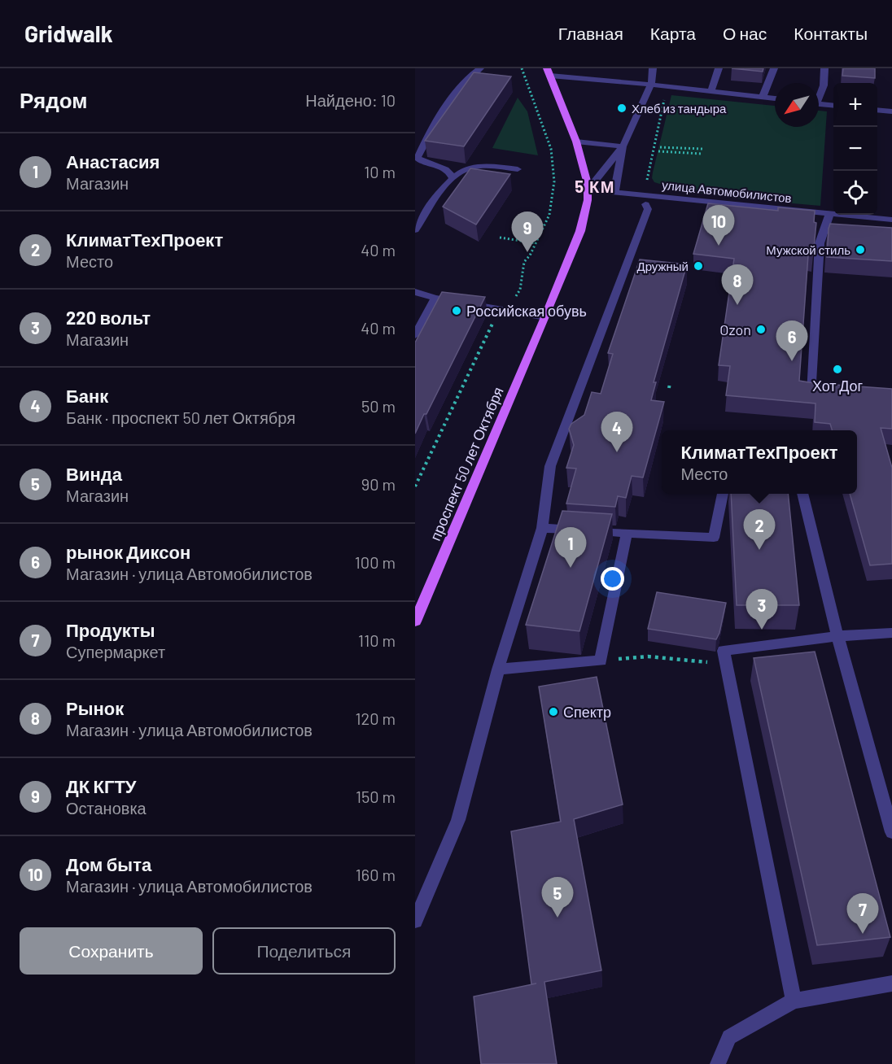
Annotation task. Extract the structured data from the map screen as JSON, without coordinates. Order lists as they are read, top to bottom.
{
  "streets": {
    "main road": ["проспект 50 лет Октября"],
    "street": ["улица Автомобилистов"]
  },
  "crossings": [
    ["улица Автомобилистов", "проспект 50 лет Октября"]
  ],
  "districts": ["5 КМ"],
  "places": [
    "Хлеб из тандыра",
    "Мужской стиль",
    "Дружный",
    "Российская обувь",
    "Ozon",
    "Хот Дог",
    "Спектр"
  ],
  "north": "bottom left",
  "page": {
    "header": "Gridwalk",
    "nav": [
      "Главная",
      "Карта",
      "О нас",
      "Контакты"
    ],
    "heading": ["Рядом", "Найдено: 10"],
    "map_buttons": ["+", "−"],
    "list": [
      {
        "mark": "1",
        "name": "Анастасия",
        "note": "Магазин",
        "value": "10 m"
      },
      {
        "mark": "2",
        "name": "КлиматТехПроект",
        "note": "Место",
        "value": "40 m"
      },
      {
        "mark": "3",
        "name": "220 вольт",
        "note": "Магазин",
        "value": "40 m"
      },
      {
        "mark": "4",
        "name": "Банк",
        "note": "Банк · проспект 50 лет Октября",
        "value": "50 m"
      },
      {
        "mark": "5",
        "name": "Винда",
        "note": "Магазин",
        "value": "90 m"
      },
      {
        "mark": "6",
        "name": "рынок Диксон",
        "note": "Магазин · улица Автомобилистов",
        "value": "100 m"
      },
      {
        "mark": "7",
        "name": "Продукты",
        "note": "Супермаркет",
        "value": "110 m"
      },
      {
        "mark": "8",
        "name": "Рынок",
        "note": "Магазин · улица Автомобилистов",
        "value": "120 m"
      },
      {
        "mark": "9",
        "name": "ДК КГТУ",
        "note": "Остановка",
        "value": "150 m"
      },
      {
        "mark": "10",
        "name": "Дом быта",
        "note": "Магазин · улица Автомобилистов",
        "value": "160 m"
      }
    ],
    "pins": [
      "10",
      "9",
      "8",
      "6",
      "4",
      "2",
      "1",
      "3",
      "5",
      "7"
    ],
    "popup": ["КлиматТехПроект", "Место"],
    "buttons": ["Сохранить", "Поделиться"]
  }
}
